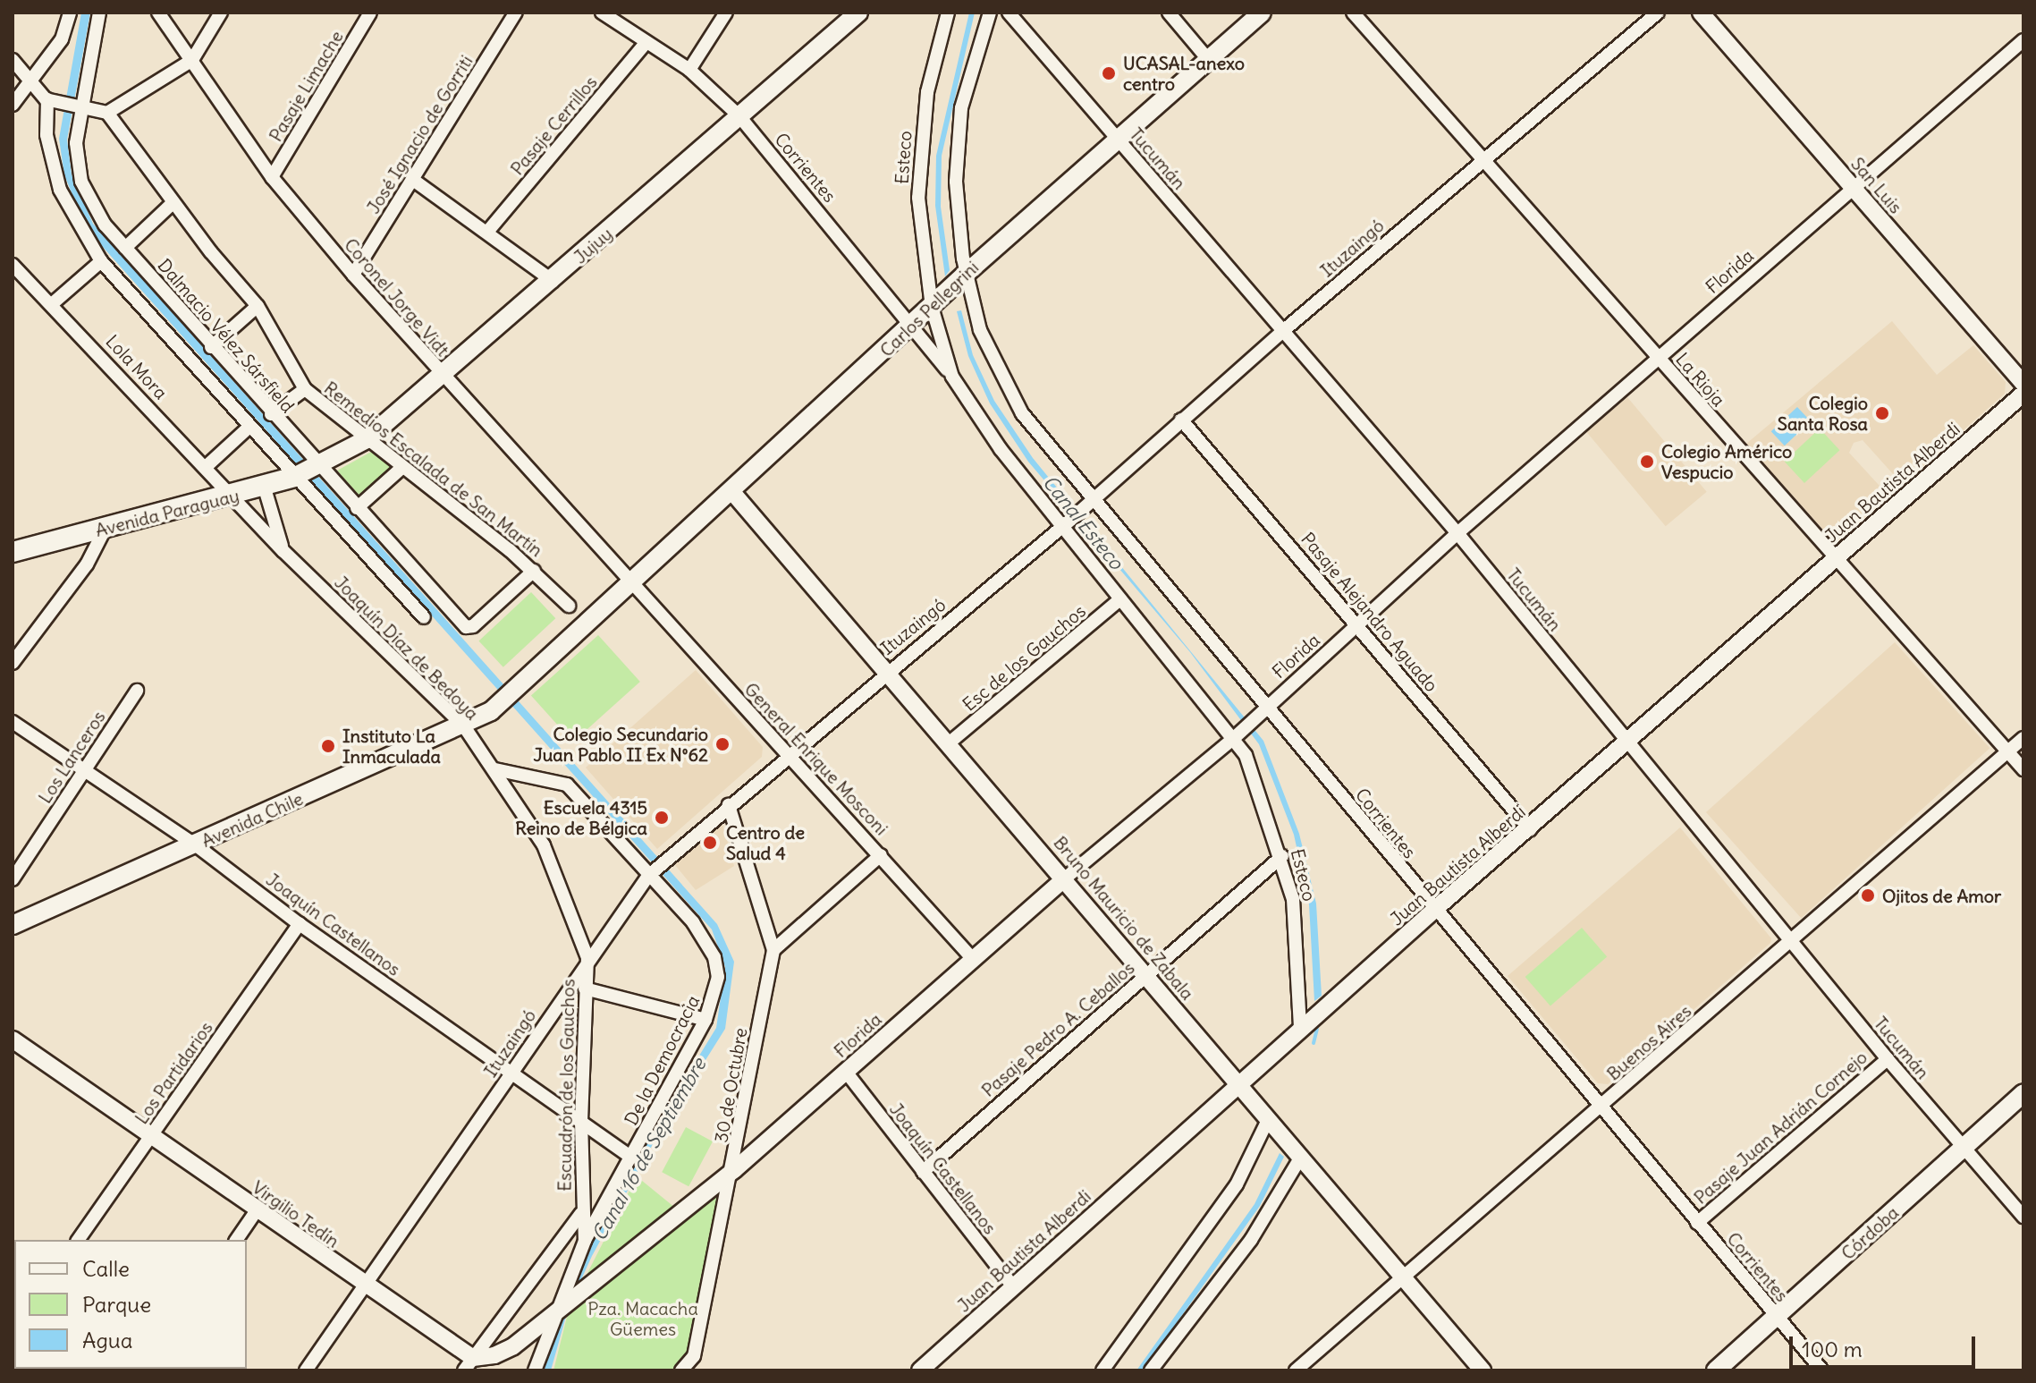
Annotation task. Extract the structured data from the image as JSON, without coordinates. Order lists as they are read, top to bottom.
{
  "streets": {
    "main road": [
      "Jujuy",
      "Carlos Pellegrini",
      "Avenida Paraguay",
      "Avenida Chile",
      "Córdoba"
    ],
    "street": [
      "Pasaje Limache",
      "Pasaje Cerrillos",
      "José Ignacio de Gorriti",
      "Esteco",
      "Tucumán",
      "Corrientes",
      "San Luis",
      "Ituzaingó",
      "Florida",
      "Coronel Jorge Vidt",
      "Dalmacio Vélez Sársfield",
      "Lola Mora",
      "La Rioja",
      "Remedios Escalada de San Martín",
      "Juan Bautista Alberdi",
      "Pasaje Alejandro Aguado",
      "Joaquín Díaz de Bedoya",
      "Esc de los Gauchos",
      "Los Lanceros",
      "General Enrique Mosconi",
      "Bruno Mauricio de Zabala",
      "Joaquín Castellanos",
      "Pasaje Pedro A. Ceballos",
      "Buenos Aires",
      "De la Democracia",
      "Los Partidarios",
      "Escuadrón de los Gauchos",
      "30 de Octubre",
      "Pasaje Juan Adrián Cornejo",
      "Virgilio Tedín"
    ]
  },
  "crossings": [
    ["Pasaje Limache", "Coronel Jorge Vidt"],
    ["Pasaje Cerrillos", "Corrientes"],
    ["José Ignacio de Gorriti", "Coronel Jorge Vidt"],
    ["Esteco", "Corrientes"],
    ["Esteco", "Florida"],
    ["Esteco", "Carlos Pellegrini"],
    ["Esteco", "Juan Bautista Alberdi"],
    ["Esteco", "Pasaje Pedro A. Ceballos"],
    ["Tucumán", "Ituzaingó"],
    ["Tucumán", "Florida"],
    ["Tucumán", "Carlos Pellegrini"],
    ["Tucumán", "Juan Bautista Alberdi"],
    ["Tucumán", "Buenos Aires"],
    ["Tucumán", "Pasaje Juan Adrián Cornejo"],
    ["Tucumán", "Córdoba"],
    ["Corrientes", "Jujuy"],
    ["Corrientes", "Ituzaingó"],
    ["Corrientes", "Florida"],
    ["Corrientes", "Carlos Pellegrini"],
    ["Corrientes", "Juan Bautista Alberdi"],
    ["Corrientes", "Esc de los Gauchos"],
    ["Corrientes", "Buenos Aires"],
    ["Corrientes", "Pasaje Juan Adrián Cornejo"],
    ["Corrientes", "Córdoba"],
    ["San Luis", "Florida"],
    ["Jujuy", "Coronel Jorge Vidt"],
    ["Jujuy", "Dalmacio Vélez Sársfield"],
    ["Jujuy", "Remedios Escalada de San Martín"],
    ["Jujuy", "Avenida Paraguay"],
    ["Ituzaingó", "La Rioja"],
    ["Ituzaingó", "Pasaje Alejandro Aguado"],
    ["Ituzaingó", "Joaquín Díaz de Bedoya"],
    ["Ituzaingó", "General Enrique Mosconi"],
    ["Ituzaingó", "Bruno Mauricio de Zabala"],
    ["Ituzaingó", "Joaquín Castellanos"],
    ["Ituzaingó", "De la Democracia"],
    ["Ituzaingó", "Escuadrón de los Gauchos"],
    ["Ituzaingó", "30 de Octubre"],
    ["Ituzaingó", "Virgilio Tedín"],
    ["Florida", "La Rioja"],
    ["Florida", "Pasaje Alejandro Aguado"],
    ["Florida", "General Enrique Mosconi"],
    ["Florida", "Bruno Mauricio de Zabala"],
    ["Florida", "Joaquín Castellanos"],
    ["Florida", "De la Democracia"],
    ["Florida", "30 de Octubre"],
    ["Coronel Jorge Vidt", "Carlos Pellegrini"],
    ["Coronel Jorge Vidt", "General Enrique Mosconi"],
    ["Carlos Pellegrini", "General Enrique Mosconi"],
    ["Carlos Pellegrini", "Avenida Chile"],
    ["Carlos Pellegrini", "Bruno Mauricio de Zabala"],
    ["Dalmacio Vélez Sársfield", "Remedios Escalada de San Martín"],
    ["Dalmacio Vélez Sársfield", "Avenida Paraguay"],
    ["Lola Mora", "Avenida Paraguay"],
    ["Lola Mora", "Joaquín Díaz de Bedoya"],
    ["La Rioja", "Juan Bautista Alberdi"],
    ["La Rioja", "Buenos Aires"],
    ["Juan Bautista Alberdi", "Pasaje Alejandro Aguado"],
    ["Juan Bautista Alberdi", "Bruno Mauricio de Zabala"],
    ["Juan Bautista Alberdi", "Joaquín Castellanos"],
    ["Avenida Paraguay", "Joaquín Díaz de Bedoya"],
    ["Joaquín Díaz de Bedoya", "Avenida Chile"],
    ["Joaquín Díaz de Bedoya", "De la Democracia"],
    ["Joaquín Díaz de Bedoya", "Escuadrón de los Gauchos"],
    ["Esc de los Gauchos", "Bruno Mauricio de Zabala"],
    ["Los Lanceros", "Joaquín Castellanos"],
    ["Avenida Chile", "Joaquín Castellanos"],
    ["Bruno Mauricio de Zabala", "Pasaje Pedro A. Ceballos"],
    ["Bruno Mauricio de Zabala", "Buenos Aires"],
    ["Joaquín Castellanos", "Pasaje Pedro A. Ceballos"],
    ["Joaquín Castellanos", "De la Democracia"],
    ["Joaquín Castellanos", "Los Partidarios"],
    ["Joaquín Castellanos", "Escuadrón de los Gauchos"],
    ["De la Democracia", "Escuadrón de los Gauchos"],
    ["Los Partidarios", "Virgilio Tedín"],
    ["Escuadrón de los Gauchos", "Virgilio Tedín"]
  ],
  "water": ["Canal Esteco", "Canal 16 de Septiembre"],
  "parks": ["Pza. Macacha Güemes"],
  "places": [
    "UCASAL-anexo centro",
    "Colegio Santa Rosa",
    "Colegio Américo Vespucio",
    "Colegio Secundario Juan Pablo II Ex N°62",
    "Instituto La Inmaculada",
    "Escuela 4315 Reino de Bélgica",
    "Centro de Salud 4",
    "Ojitos de Amor"
  ],
  "legend": ["Calle", "Parque", "Agua"],
  "scale_bar": "100 m"
}
